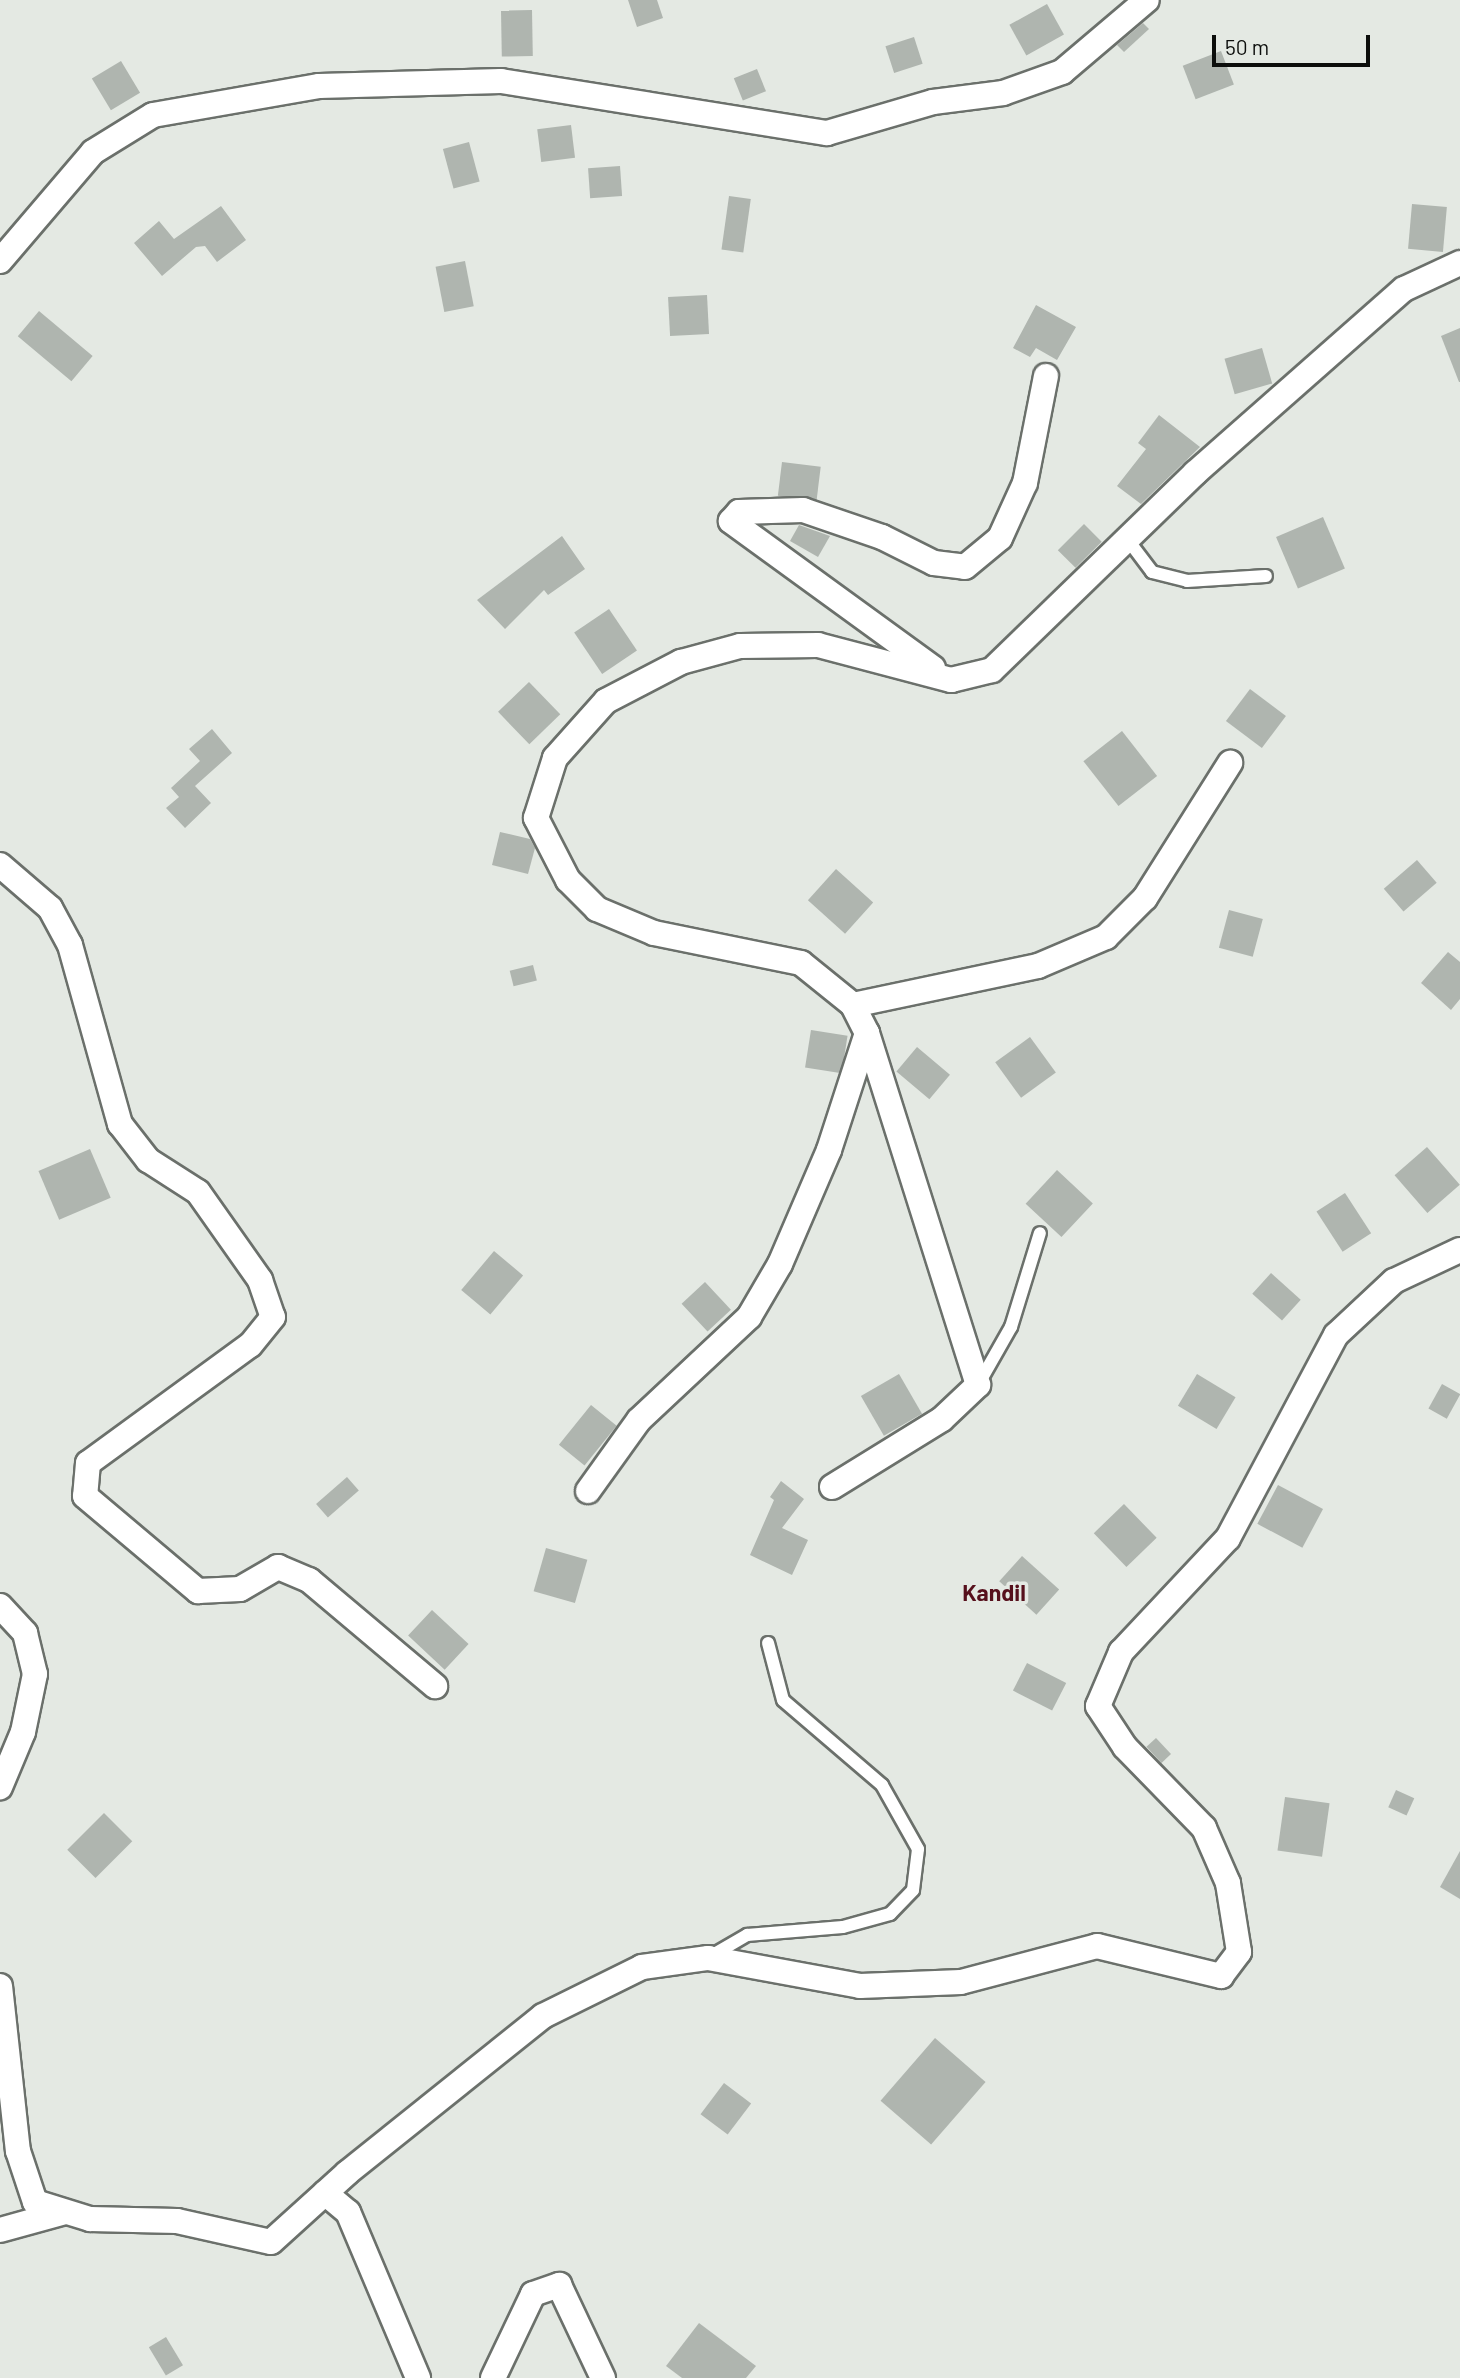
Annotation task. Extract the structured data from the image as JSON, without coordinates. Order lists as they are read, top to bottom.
{
  "districts": ["Kandil"],
  "scale_bar": "50 m"
}
